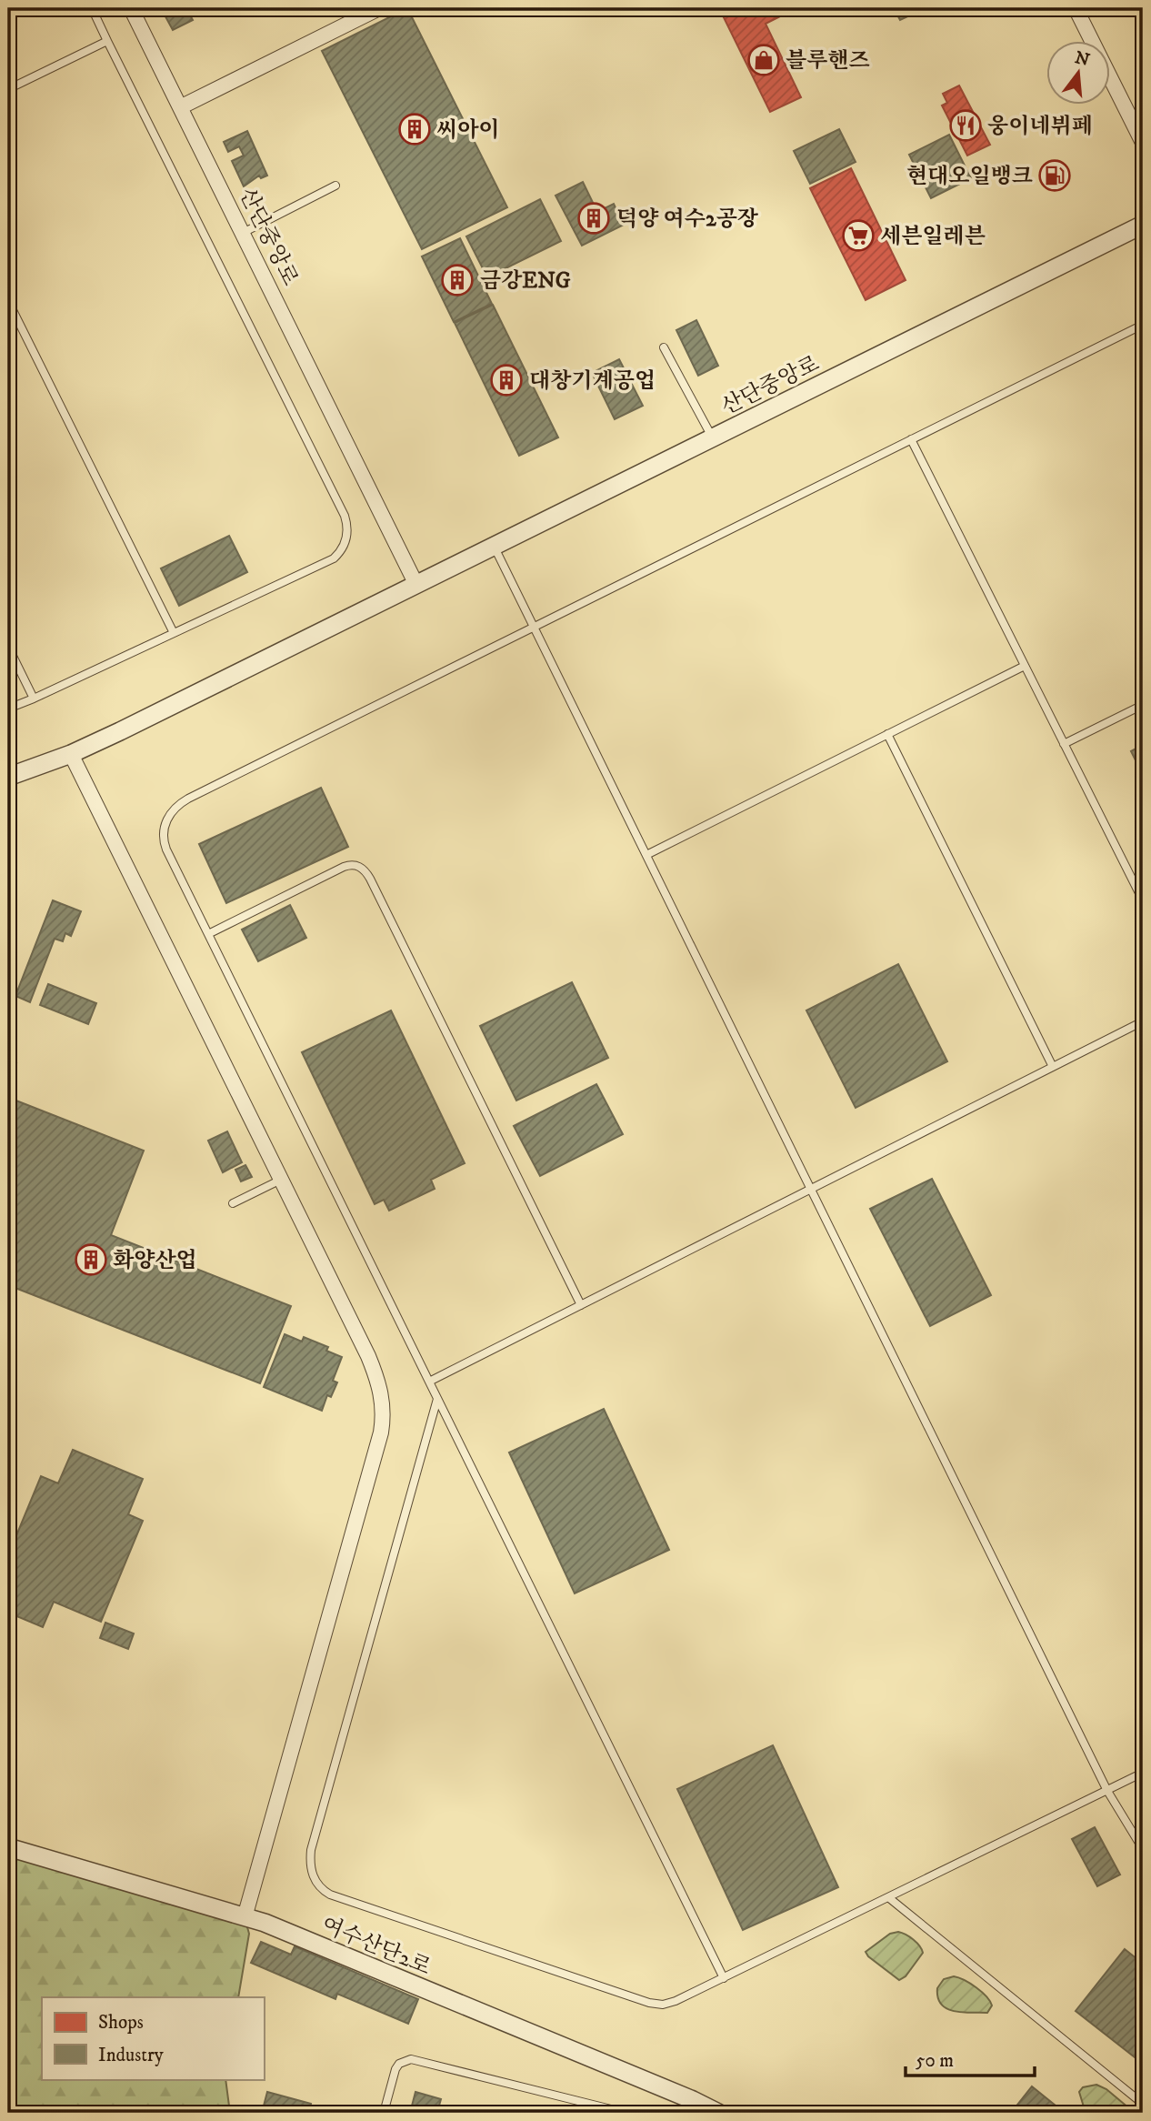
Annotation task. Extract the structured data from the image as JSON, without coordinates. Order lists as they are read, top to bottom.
{
  "streets": {
    "street": ["산단중앙로", "여수산단2로"]
  },
  "places": {
    "shop": ["블루핸즈"],
    "restaurant": ["웅이네뷔페"],
    "building": [
      "씨아이",
      "덕양 여수2공장",
      "금강ENG",
      "대창기계공업",
      "화양산업"
    ],
    "fuel station": ["현대오일뱅크"],
    "supermarket": ["세븐일레븐"]
  },
  "legend": ["Shops", "Industry"],
  "scale_bar": "50 m",
  "north": "top"
}
